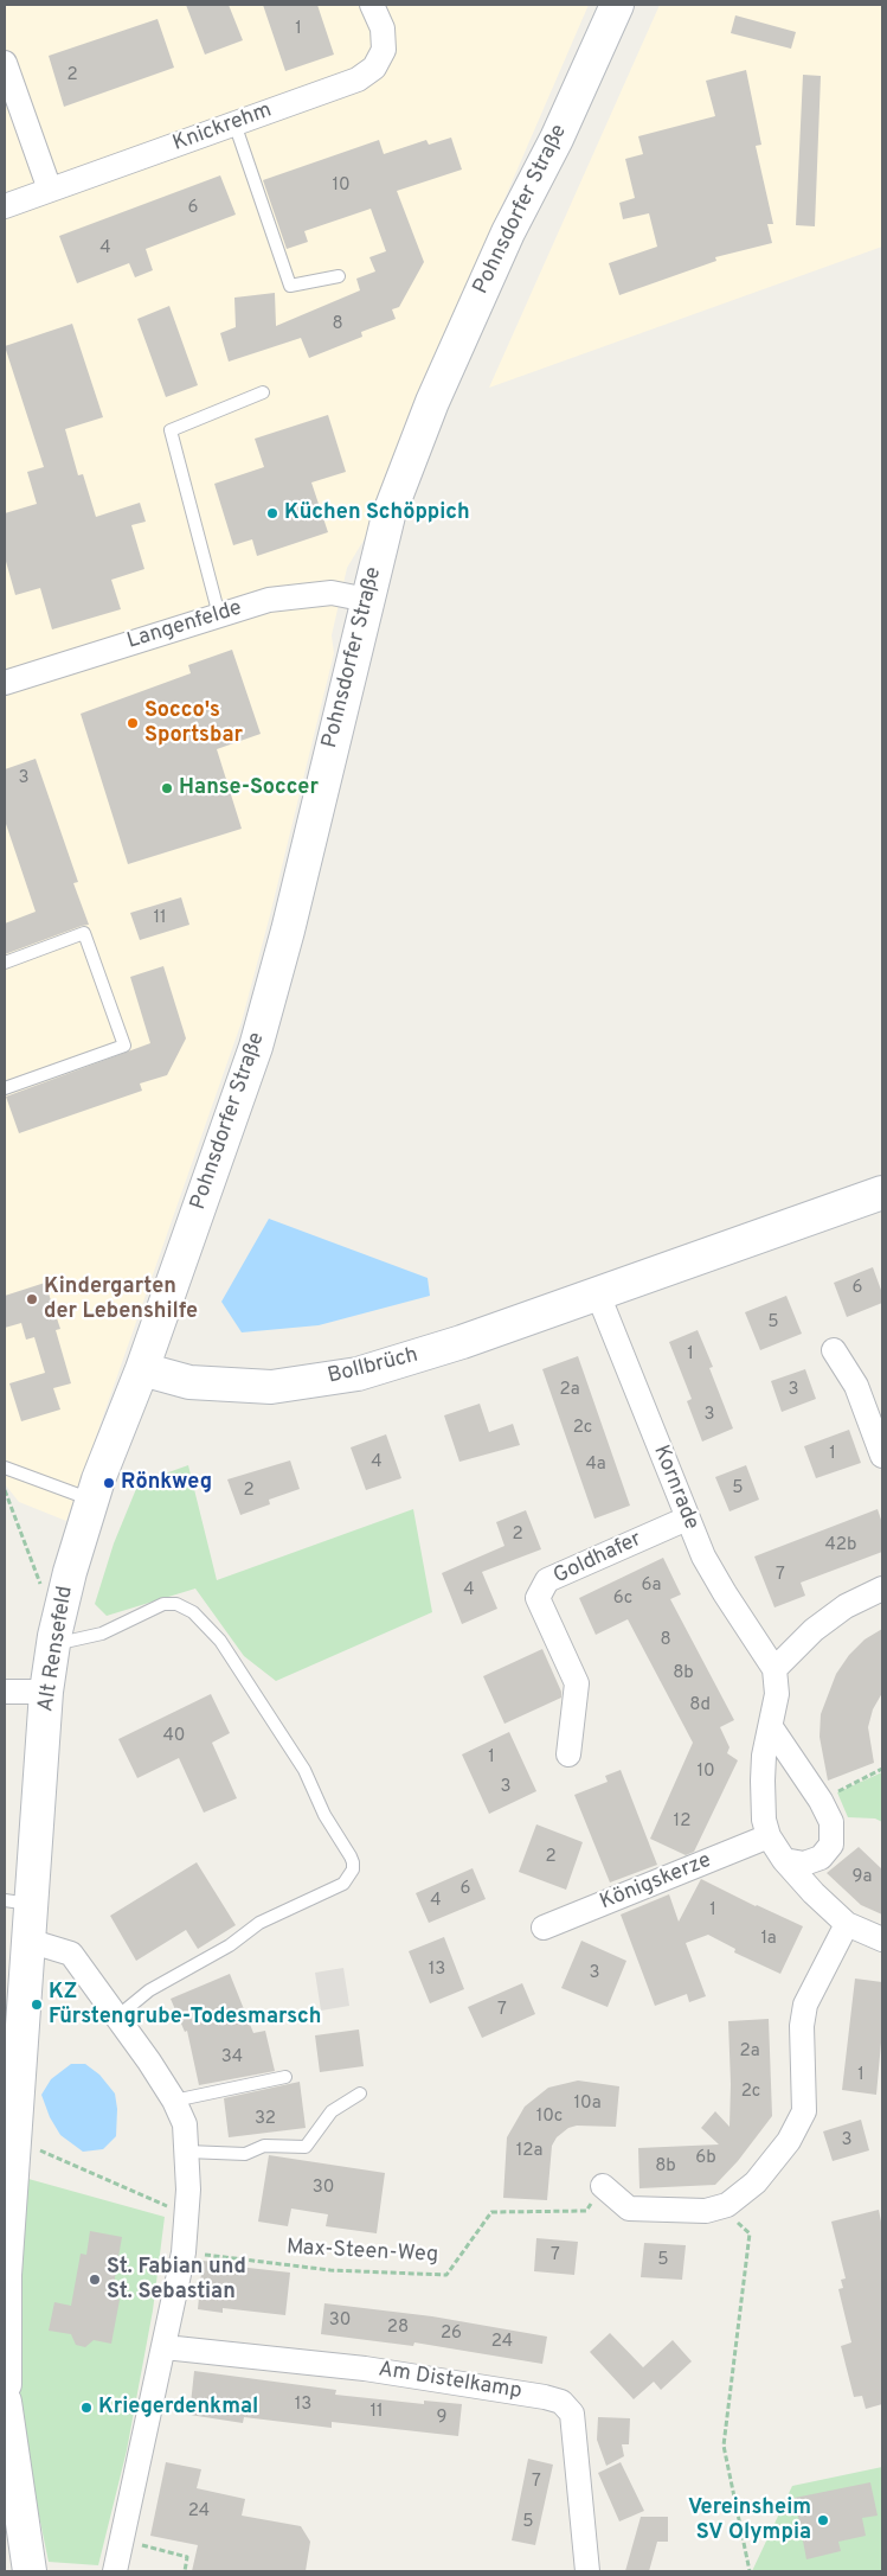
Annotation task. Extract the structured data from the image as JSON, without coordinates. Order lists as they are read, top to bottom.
{
  "streets": {
    "main road": ["Pohnsdorfer Straße", "Bollbrüch", "Alt Rensefeld"],
    "street": [
      "Knickrehm",
      "Langenfelde",
      "Kornrade",
      "Goldhafer",
      "Königskerze",
      "Am Distelkamp"
    ],
    "path": ["Max-Steen-Weg"]
  },
  "crossings": [
    ["Pohnsdorfer Straße", "Langenfelde"],
    ["Pohnsdorfer Straße", "Bollbrüch"],
    ["Pohnsdorfer Straße", "Alt Rensefeld"],
    ["Bollbrüch", "Kornrade"],
    ["Bollbrüch", "Alt Rensefeld"],
    ["Kornrade", "Goldhafer"]
  ],
  "places": [
    "Küchen Schöppich",
    "Socco's Sportsbar",
    "Hanse-Soccer",
    "Kindergarten der Lebenshilfe",
    "Rönkweg",
    "KZ Fürstengrube-Todesmarsch",
    "St. Fabian und St. Sebastian",
    "Kriegerdenkmal",
    "Vereinsheim SV Olympia"
  ],
  "house_numbers": [
    "1",
    "2",
    "10",
    "6",
    "4",
    "8",
    "3",
    "11",
    "6",
    "5",
    "1",
    "2a",
    "3",
    "3",
    "2c",
    "1",
    "4",
    "4a",
    "5",
    "2",
    "2",
    "42b",
    "7",
    "6a",
    "4",
    "6c",
    "8",
    "8b",
    "8d",
    "40",
    "1",
    "10",
    "3",
    "12",
    "2",
    "9a",
    "6",
    "4",
    "1",
    "1a",
    "13",
    "3",
    "7",
    "2a",
    "34",
    "1",
    "2c",
    "10a",
    "10c",
    "32",
    "3",
    "12a",
    "6b",
    "8b",
    "30",
    "7",
    "5",
    "30",
    "28",
    "26",
    "24",
    "13",
    "11",
    "9",
    "7",
    "24",
    "5"
  ]
}
